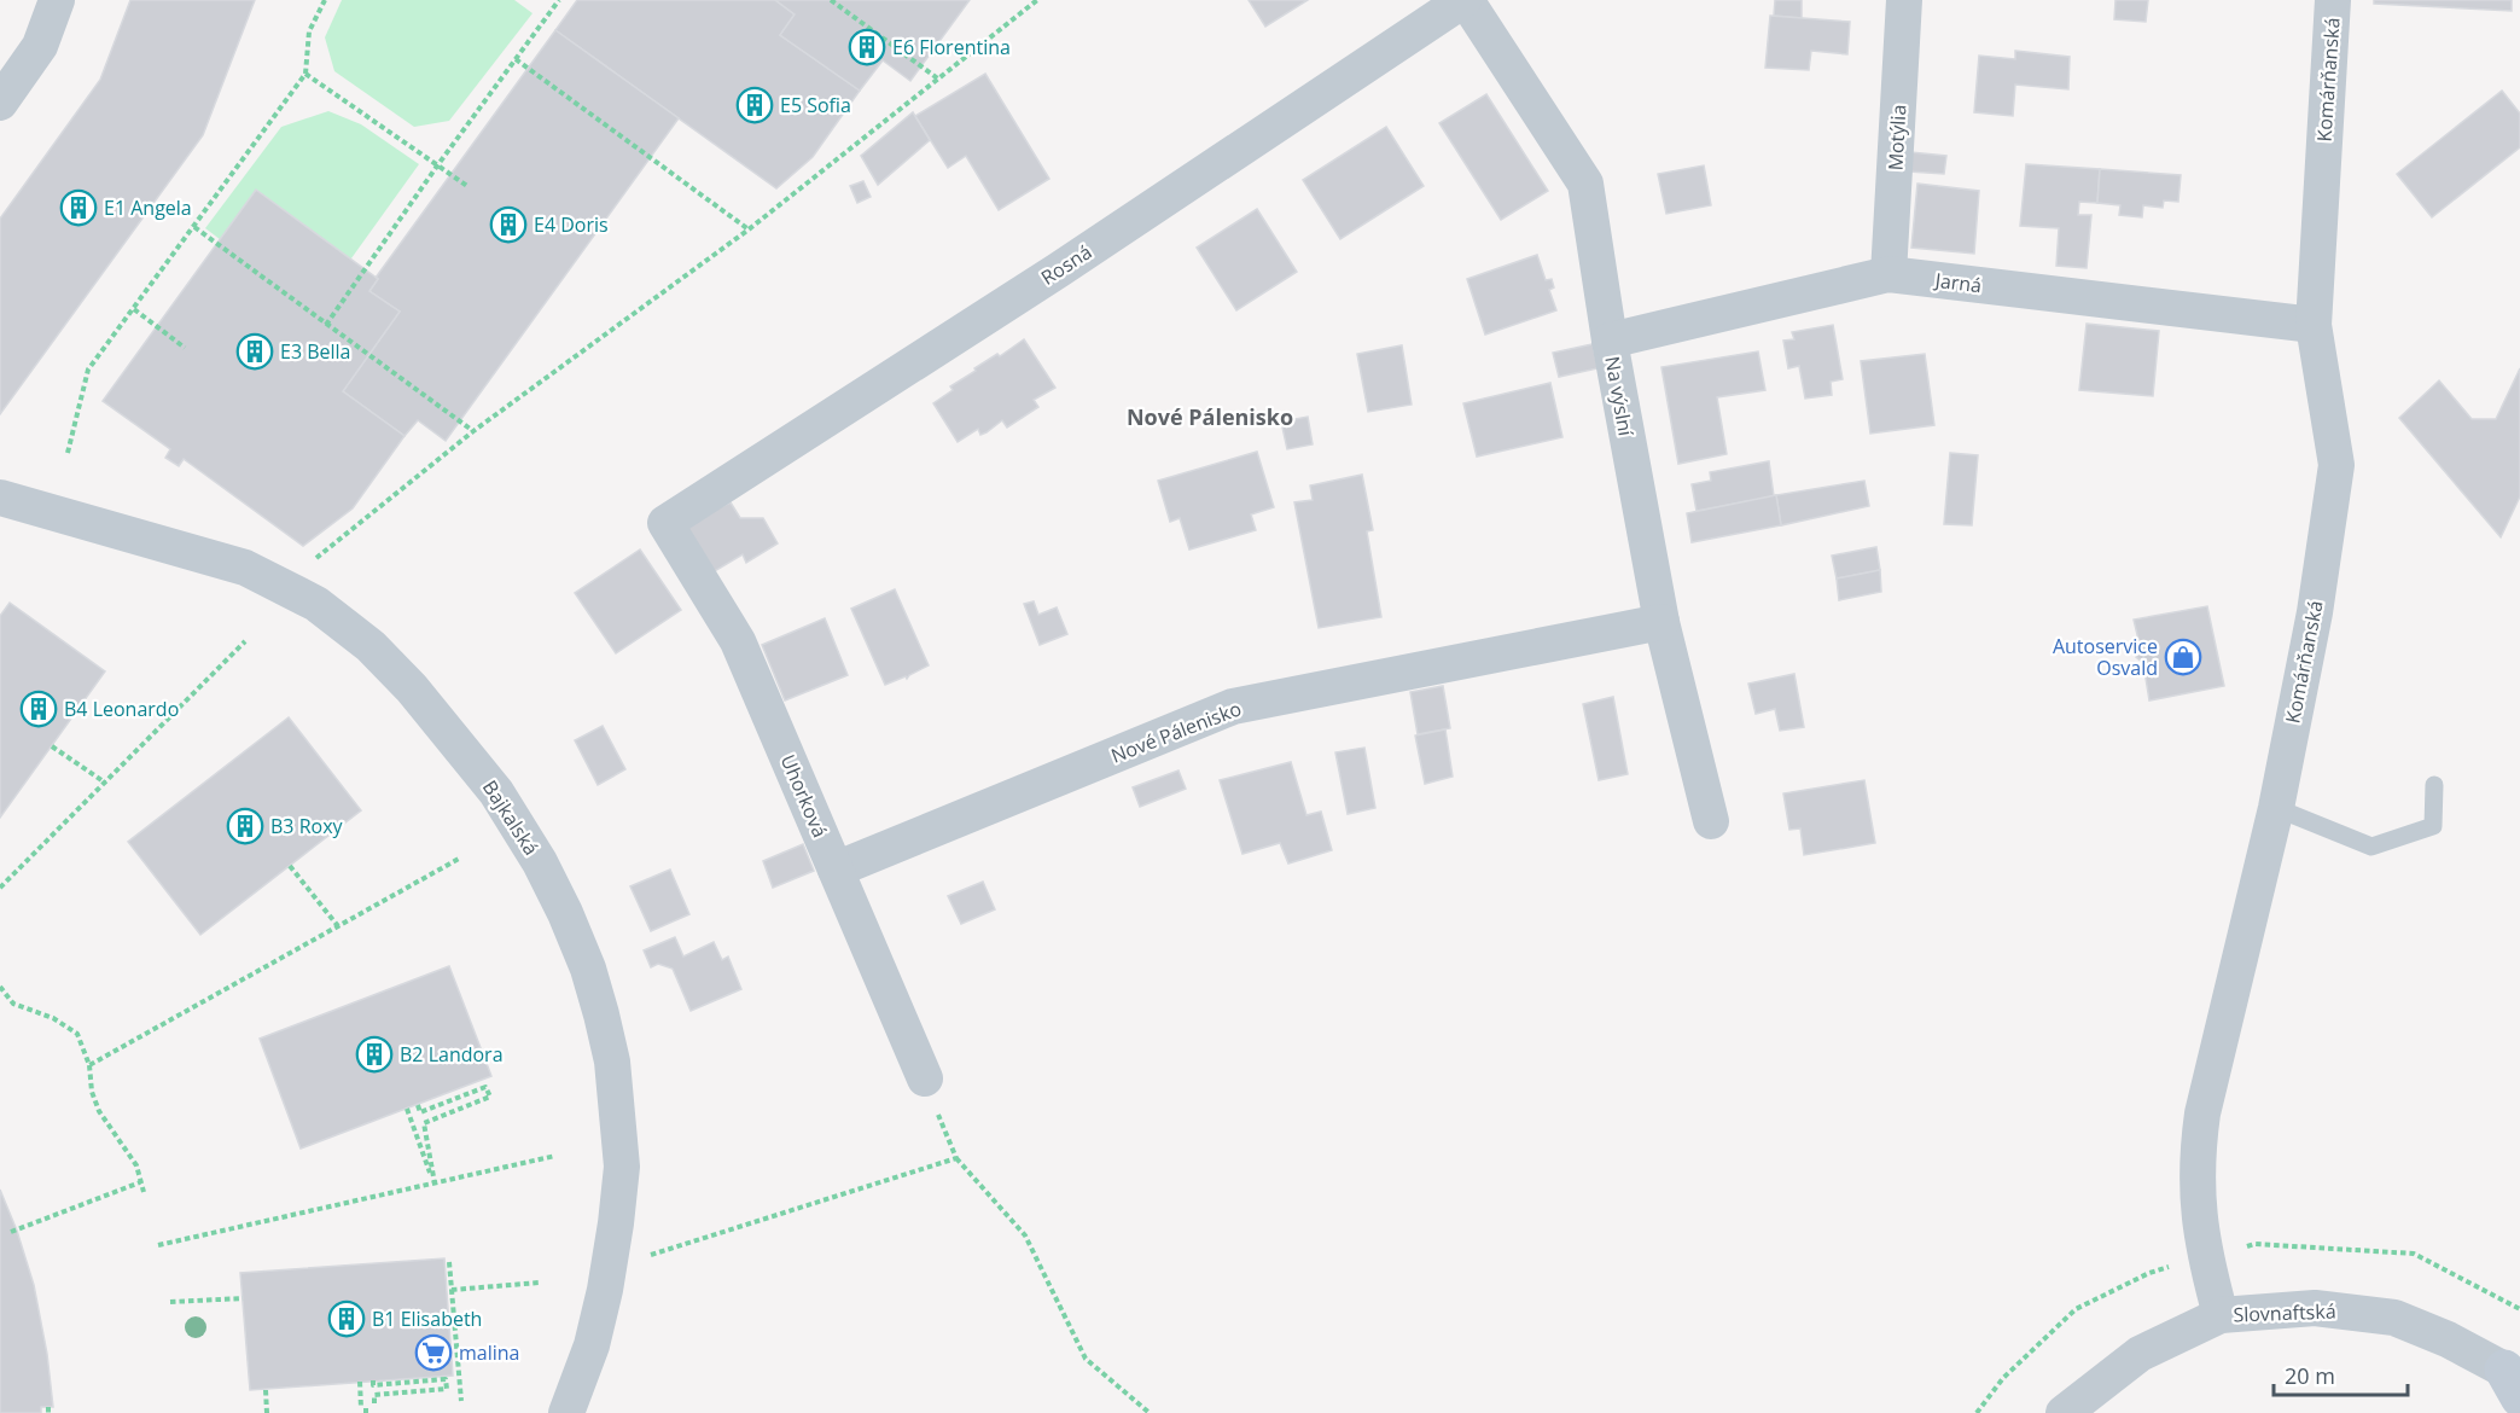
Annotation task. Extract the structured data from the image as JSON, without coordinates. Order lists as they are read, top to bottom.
{
  "streets": {
    "street": [
      "Komárňanská",
      "Motýlia",
      "Rosná",
      "Jarná",
      "Na výslní",
      "Nové Pálenisko",
      "Uhorková",
      "Bajkalská",
      "Slovnaftská"
    ]
  },
  "crossings": [
    ["Komárňanská", "Jarná"],
    ["Komárňanská", "Slovnaftská"],
    ["Motýlia", "Jarná"],
    ["Rosná", "Na výslní"],
    ["Rosná", "Uhorková"],
    ["Jarná", "Na výslní"],
    ["Na výslní", "Nové Pálenisko"],
    ["Nové Pálenisko", "Uhorková"]
  ],
  "districts": ["Nové Pálenisko"],
  "places": {
    "building": [
      "E6 Florentina",
      "E5 Sofia",
      "E1 Angela",
      "E4 Doris",
      "E3 Bella",
      "B4 Leonardo",
      "B3 Roxy",
      "B2 Landora",
      "B1 Elisabeth"
    ],
    "shop": ["Autoservice Osvald"],
    "supermarket": ["malina"]
  },
  "scale_bar": "20 m"
}
